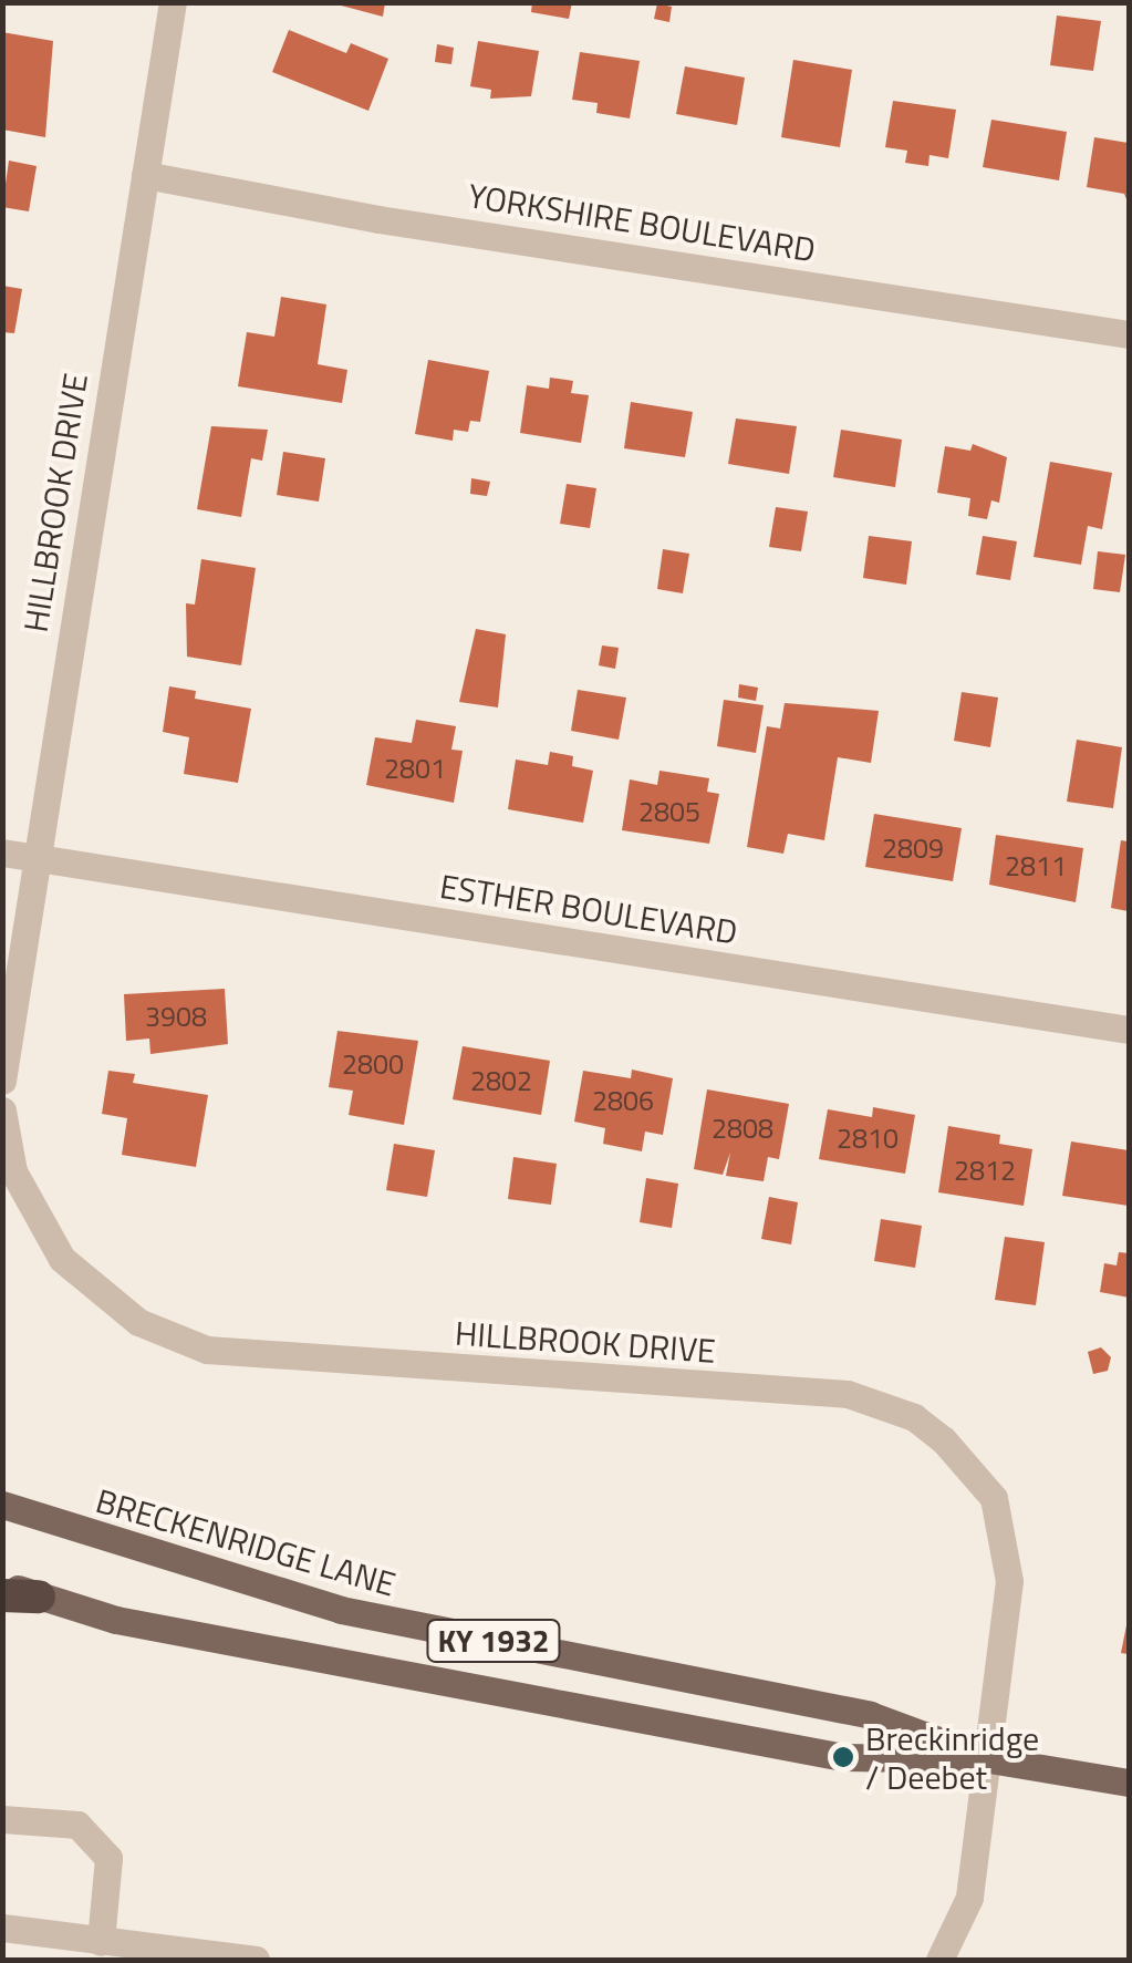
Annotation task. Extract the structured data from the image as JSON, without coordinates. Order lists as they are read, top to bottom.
{
  "streets": {
    "main road": ["BRECKENRIDGE LANE", "KY 1932"],
    "street": ["YORKSHIRE BOULEVARD", "HILLBROOK DRIVE", "ESTHER BOULEVARD"]
  },
  "crossings": [
    ["YORKSHIRE BOULEVARD", "HILLBROOK DRIVE"],
    ["HILLBROOK DRIVE", "ESTHER BOULEVARD"],
    ["HILLBROOK DRIVE", "BRECKENRIDGE LANE"]
  ],
  "places": ["Breckinridge / Deebet"],
  "house_numbers": [
    "2801",
    "2805",
    "2809",
    "2811",
    "3908",
    "2800",
    "2802",
    "2806",
    "2808",
    "2810",
    "2812"
  ]
}
